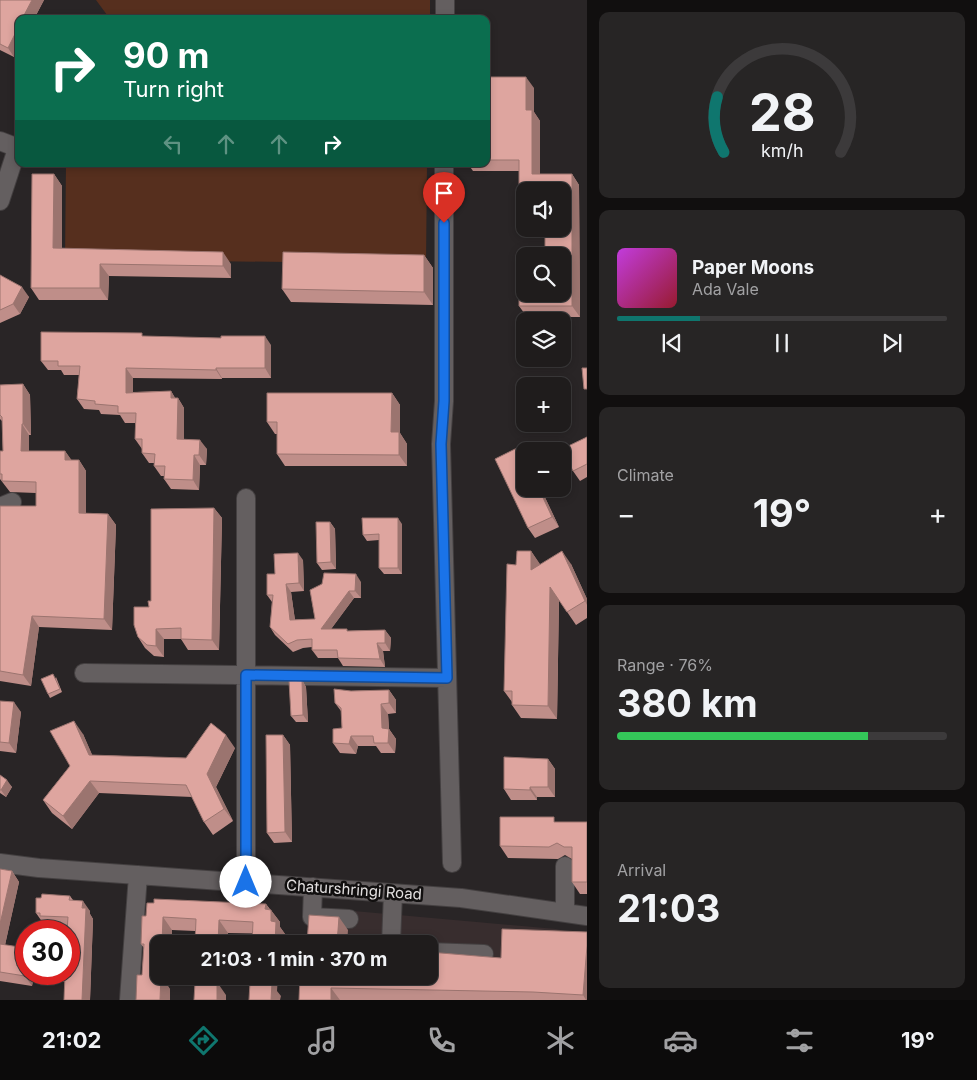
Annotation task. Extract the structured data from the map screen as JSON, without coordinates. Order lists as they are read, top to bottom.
{
  "streets": {
    "street": ["Chaturshringi Road"]
  },
  "page": {
    "turn": ["90 m", "Turn right"],
    "map_buttons": ["+", "−"],
    "song": ["Paper Moons", "Ada Vale"],
    "tile": [
      "Climate",
      ["Range · 76%", "380 km"],
      ["Arrival", "21:03"]
    ],
    "heat": ["−", "19°", "+"],
    "limit": "30",
    "trip": "21:03 · 1 min · 370 m",
    "tabs": ["21:02", "19°"],
    "gauge": ["28", "km/h"]
  }
}
